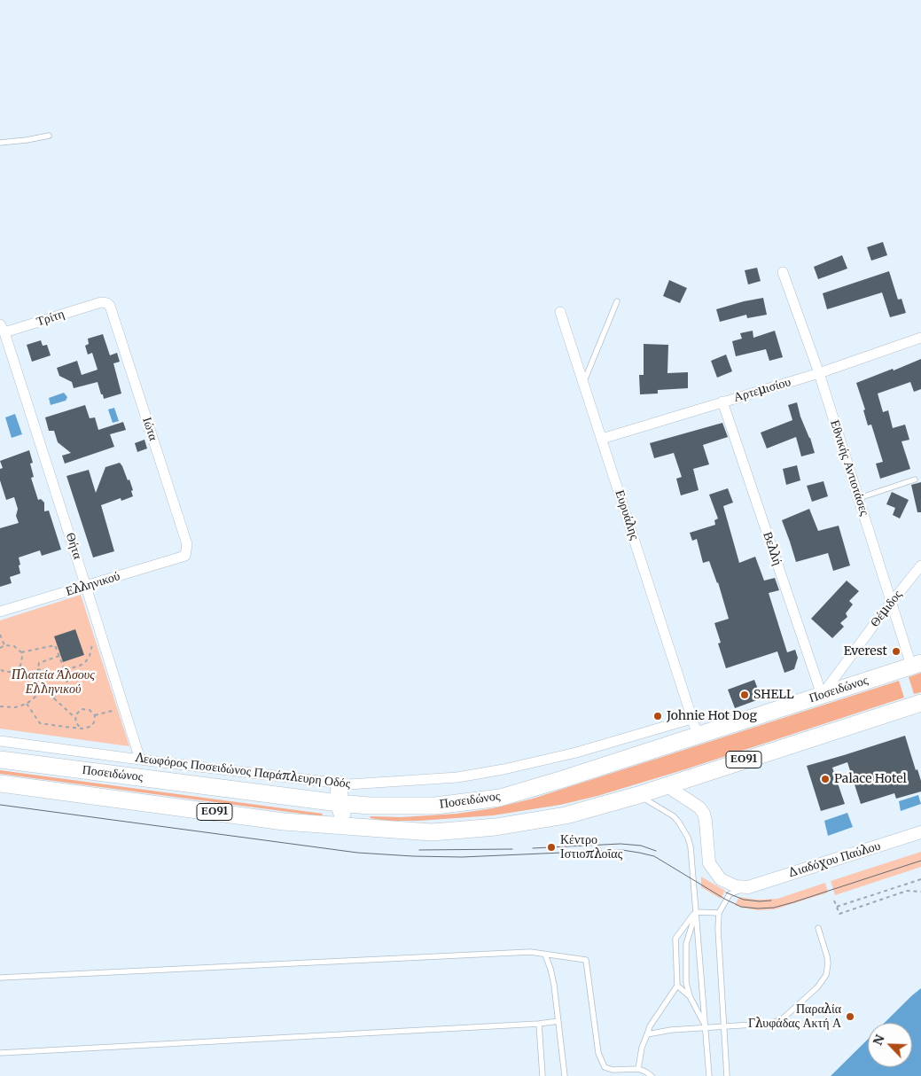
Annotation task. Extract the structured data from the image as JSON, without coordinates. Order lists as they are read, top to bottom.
{
  "streets": {
    "highway": ["Ποσειδώνος", "ΕΟ91"],
    "street": [
      "Τρίτη",
      "Αρτεμισίου",
      "Ιώτα",
      "Εθνικής Αντιοτάσες",
      "Ευρυάλης",
      "Θήτα",
      "Βελλή",
      "Ελληνικού",
      "Θέμιδος",
      "Λεωφόρος Ποσειδώνος Παράπλευρη Οδός",
      "Διαδόχου Παύλου"
    ]
  },
  "crossings": [
    ["Τρίτη", "Ιώτα"],
    ["Τρίτη", "Θήτα"],
    ["Αρτεμισίου", "Εθνικής Αντιοτάσες"],
    ["Αρτεμισίου", "Ευρυάλης"],
    ["Αρτεμισίου", "Βελλή"],
    ["Ιώτα", "Ελληνικού"],
    ["Εθνικής Αντιοτάσες", "Θέμιδος"],
    ["Εθνικής Αντιοτάσες", "Ποσειδώνος"],
    ["Ευρυάλης", "Ποσειδώνος"],
    ["Ευρυάλης", "Λεωφόρος Ποσειδώνος Παράπλευρη Οδός"],
    ["Θήτα", "Ελληνικού"],
    ["Θήτα", "Λεωφόρος Ποσειδώνος Παράπλευρη Οδός"],
    ["Βελλή", "Θέμιδος"],
    ["Βελλή", "Ποσειδώνος"],
    ["Θέμιδος", "Ποσειδώνος"]
  ],
  "parks": ["Πλατεία Άλσους Ελληνικού"],
  "places": [
    "Everest",
    "SHELL",
    "Johnie Hot Dog",
    "Palace Hotel",
    "Κέντρο Ιστιοπλοΐας",
    "Παραλία Γλυφάδας Ακτή Α"
  ],
  "north": "top left"
}
